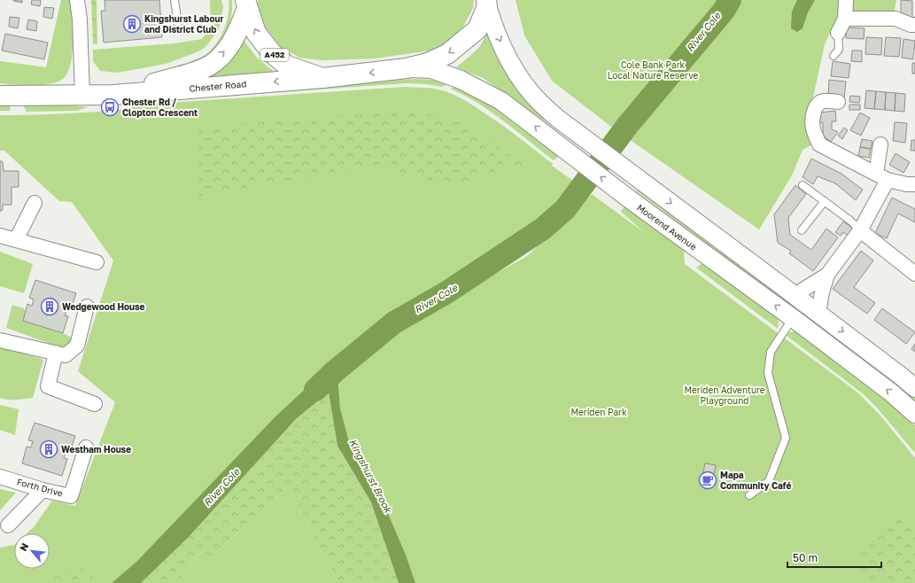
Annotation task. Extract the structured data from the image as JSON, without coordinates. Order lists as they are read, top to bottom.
{
  "streets": {
    "main road": ["A452", "Chester Road"],
    "street": ["Moorend Avenue", "Forth Drive"]
  },
  "crossings": [
    ["A452", "Chester Road"],
    ["A452", "Moorend Avenue"]
  ],
  "water": ["River Cole", "Kingshurst Brook"],
  "parks": ["Cole Bank Park Local Nature Reserve", "Meriden Adventure Playground", "Meriden Park"],
  "places": {
    "building": ["Kingshurst Labour and District Club", "Wedgewood House", "Westham House"],
    "bus stop": ["Chester Rd / Clopton Crescent"],
    "cafe": ["Mapa Community Café"]
  },
  "scale_bar": "50 m",
  "north": "top left"
}
